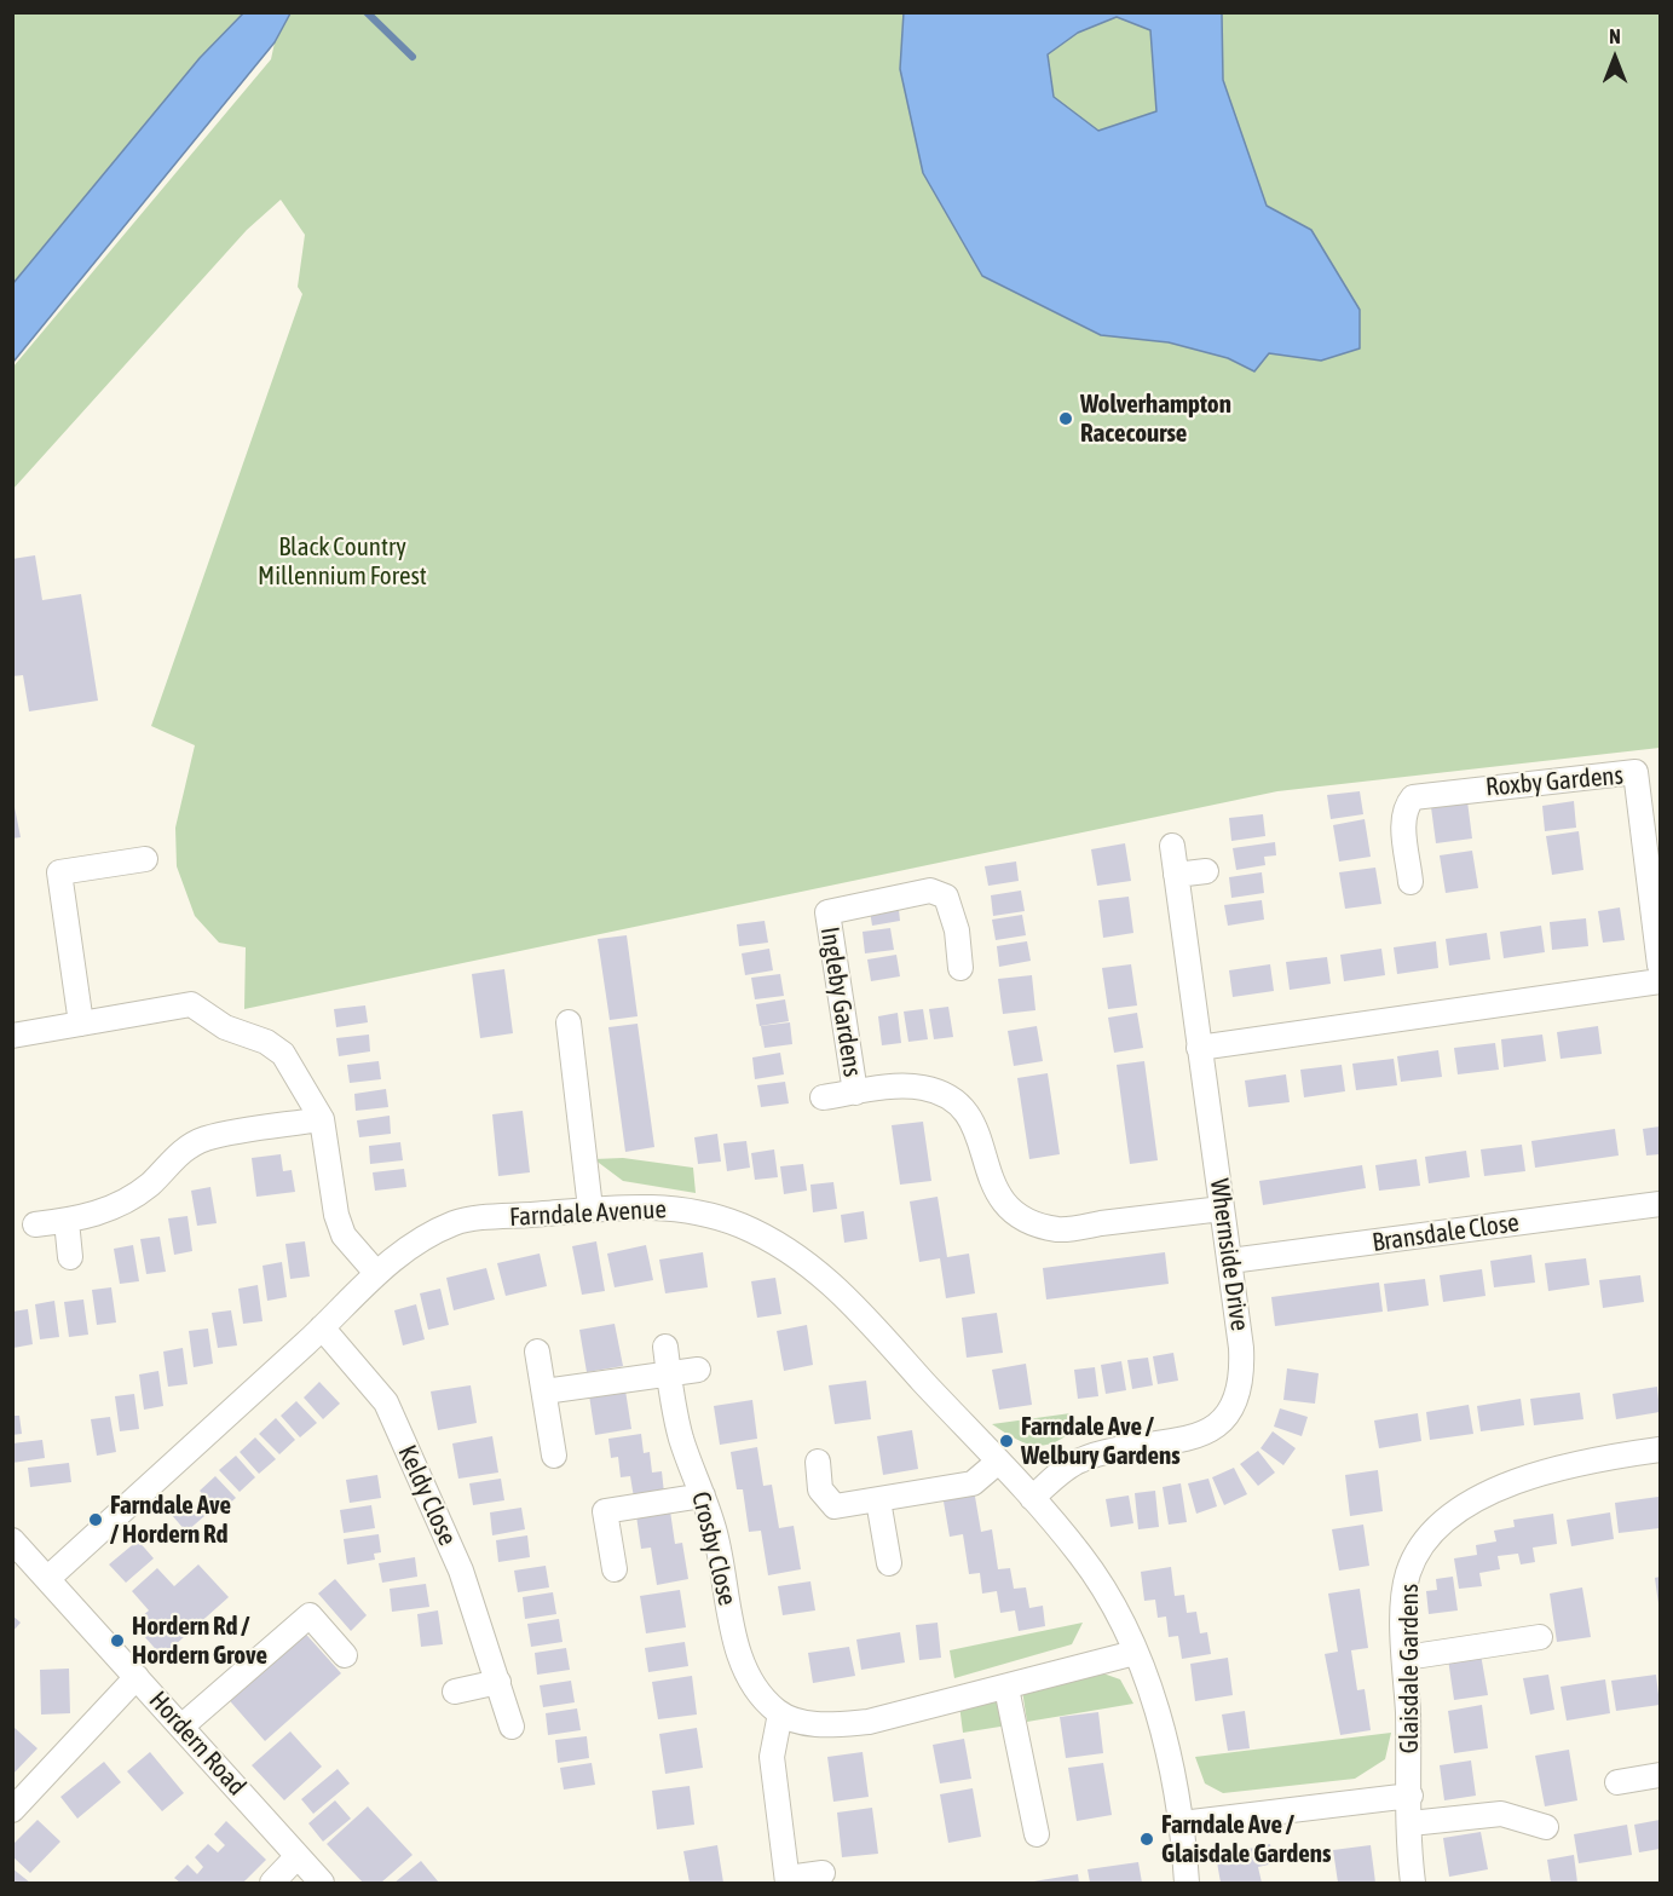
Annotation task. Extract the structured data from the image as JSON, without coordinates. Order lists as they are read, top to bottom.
{
  "streets": {
    "street": [
      "Roxby Gardens",
      "Ingleby Gardens",
      "Farndale Avenue",
      "Bransdale Close",
      "Whernside Drive",
      "Keldy Close",
      "Crosby Close",
      "Glaisdale Gardens",
      "Hordern Road"
    ]
  },
  "crossings": [
    ["Ingleby Gardens", "Whernside Drive"],
    ["Farndale Avenue", "Whernside Drive"],
    ["Farndale Avenue", "Keldy Close"],
    ["Farndale Avenue", "Hordern Road"],
    ["Bransdale Close", "Whernside Drive"]
  ],
  "parks": ["Black Country Millennium Forest"],
  "places": [
    "Wolverhampton Racecourse",
    "Farndale Ave / Welbury Gardens",
    "Farndale Ave / Hordern Rd",
    "Hordern Rd / Hordern Grove",
    "Farndale Ave / Glaisdale Gardens"
  ],
  "north": "top"
}
